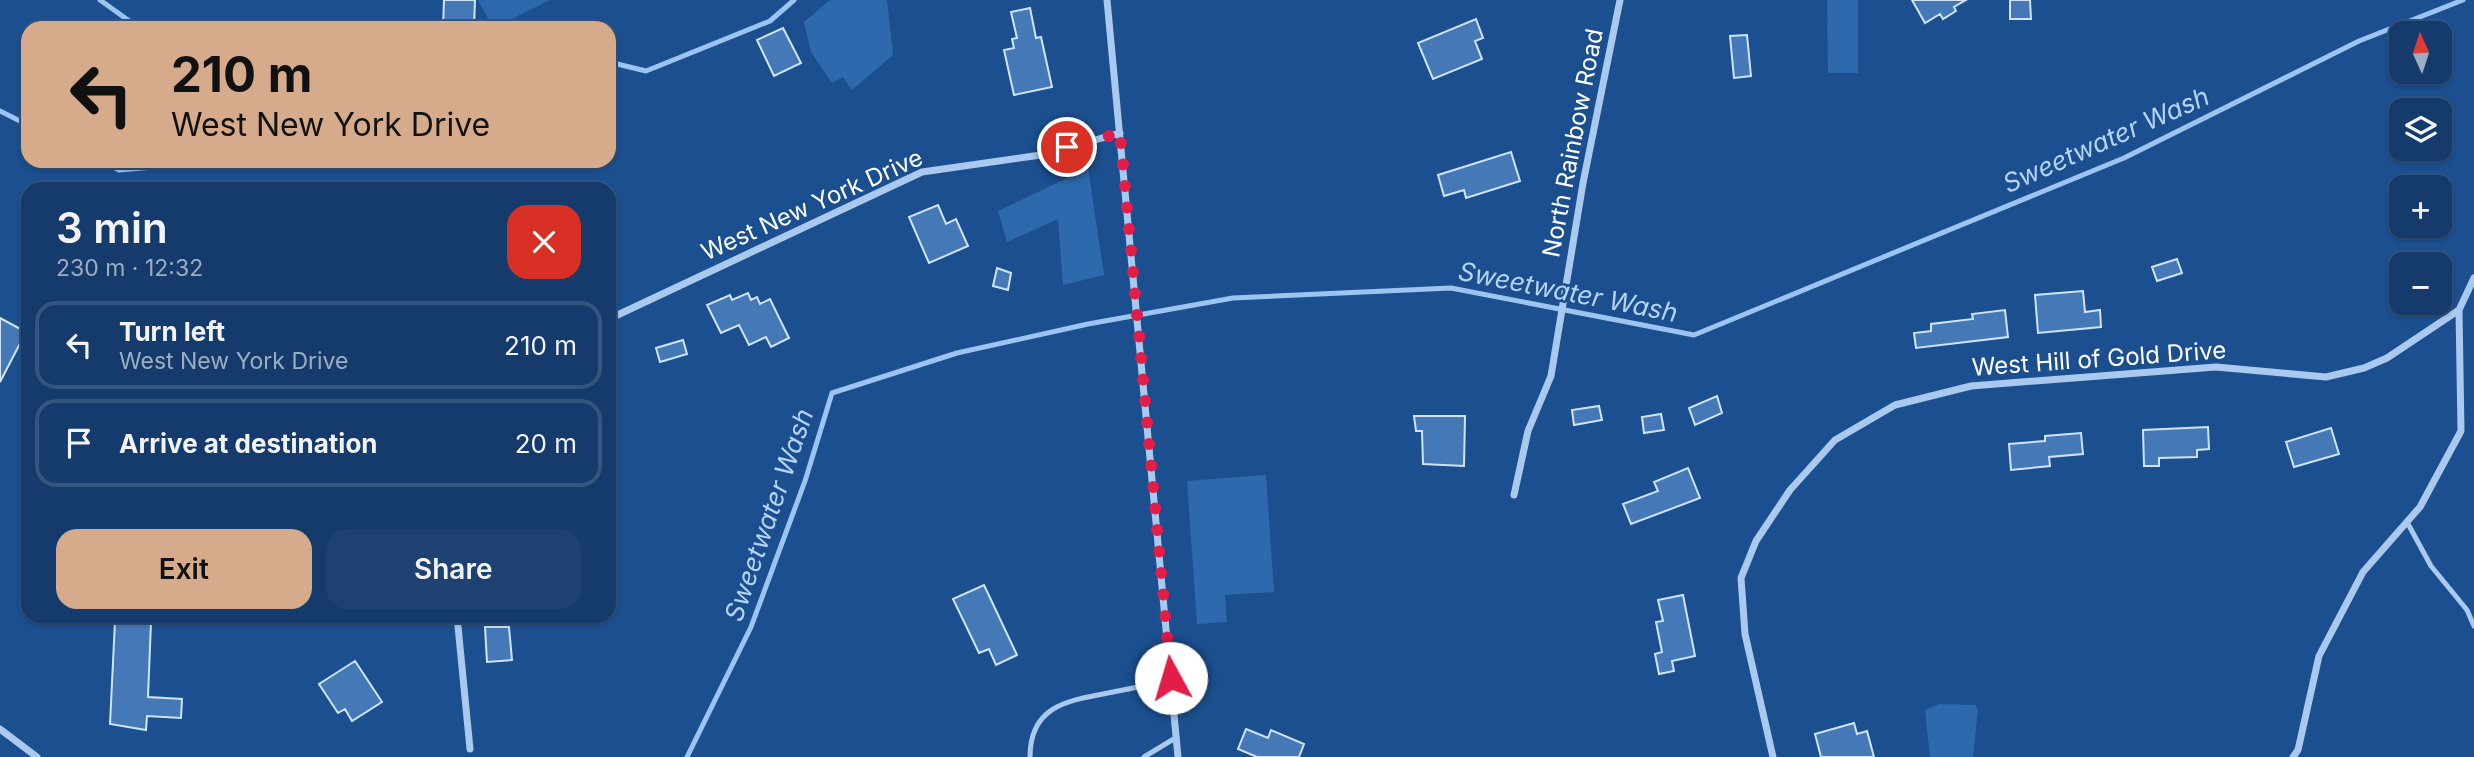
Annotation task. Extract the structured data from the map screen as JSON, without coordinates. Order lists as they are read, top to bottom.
{
  "streets": {
    "street": ["North Rainbow Road", "West New York Drive", "West Hill of Gold Drive"]
  },
  "water": ["Sweetwater Wash"],
  "north": "top",
  "page": {
    "map_buttons": ["+", "−"],
    "turn": ["210 m", "West New York Drive"],
    "heading": ["3 min", "230 m · 12:32"],
    "list": [
      {
        "name": "Turn left",
        "note": "West New York Drive",
        "value": "210 m"
      },
      {
        "name": "Arrive at destination",
        "value": "20 m"
      }
    ],
    "buttons": ["Exit", "Share"]
  }
}
